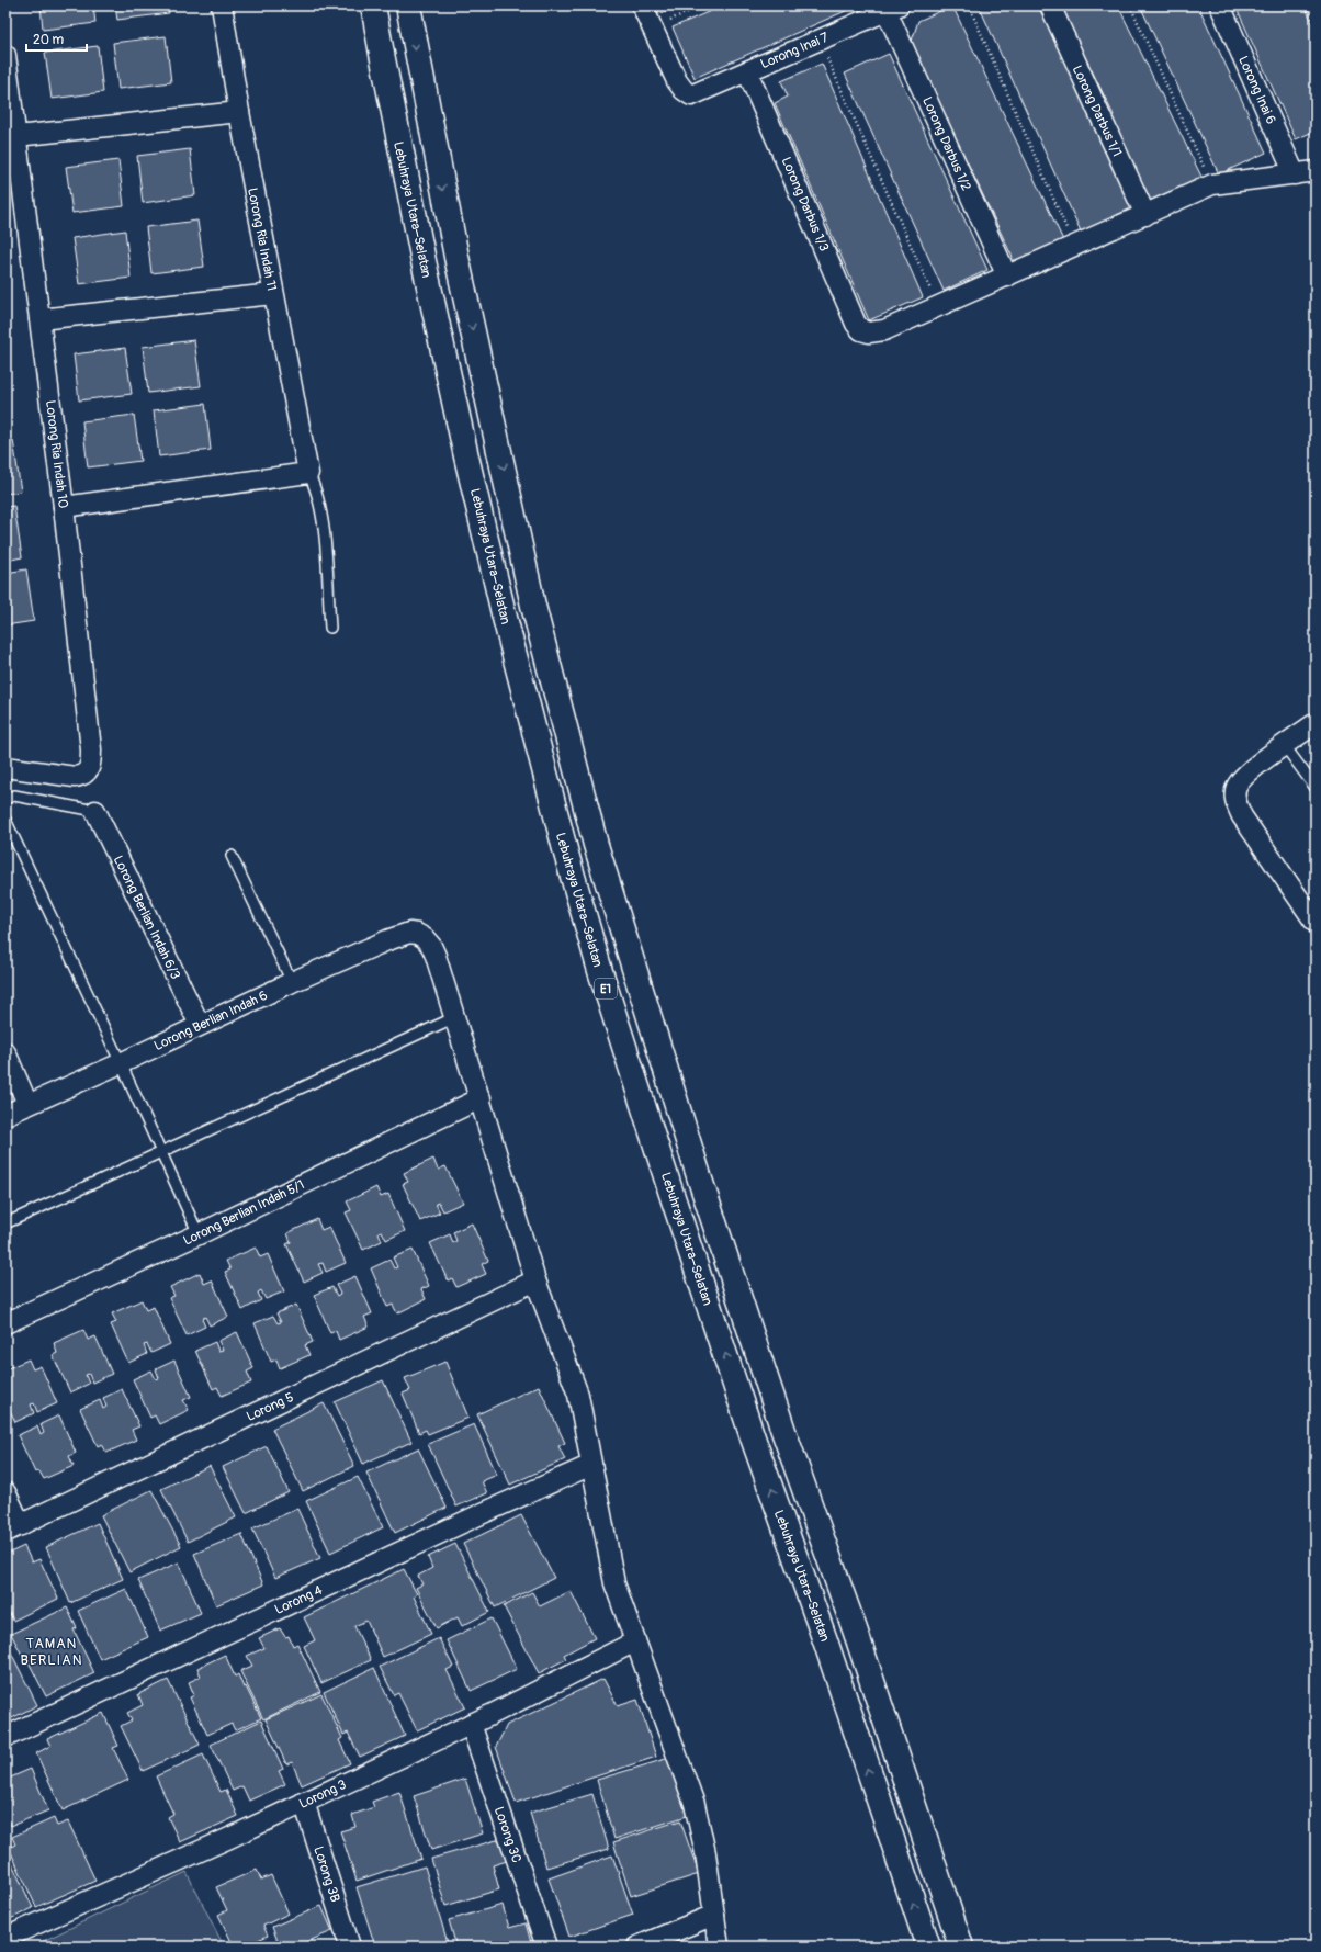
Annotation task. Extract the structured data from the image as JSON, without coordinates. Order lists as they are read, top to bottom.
{
  "streets": {
    "highway": ["Lebuhraya Utara–Selatan", "E1"],
    "street": [
      "Lorong Inai 7",
      "Lorong Inai 6",
      "Lorong Darbus 1/1",
      "Lorong Darbus 1/2",
      "Lorong Darbus 1/3",
      "Lorong Ria Indah 11",
      "Lorong Ria Indah 10",
      "Lorong Berlian Indah 6/3",
      "Lorong Berlian Indah 6",
      "Lorong Berlian Indah 5/1",
      "Lorong 5",
      "Lorong 4",
      "Lorong 3",
      "Lorong 3C",
      "Lorong 3B"
    ]
  },
  "crossings": [
    ["Lorong Inai 7", "Lorong Darbus 1/2"],
    ["Lorong Inai 7", "Lorong Darbus 1/3"],
    ["Lorong Berlian Indah 6/3", "Lorong Berlian Indah 6"],
    ["Lorong 3", "Lorong 3C"],
    ["Lorong 3", "Lorong 3B"]
  ],
  "districts": ["TAMAN BERLIAN"],
  "scale_bar": "20 m"
}
